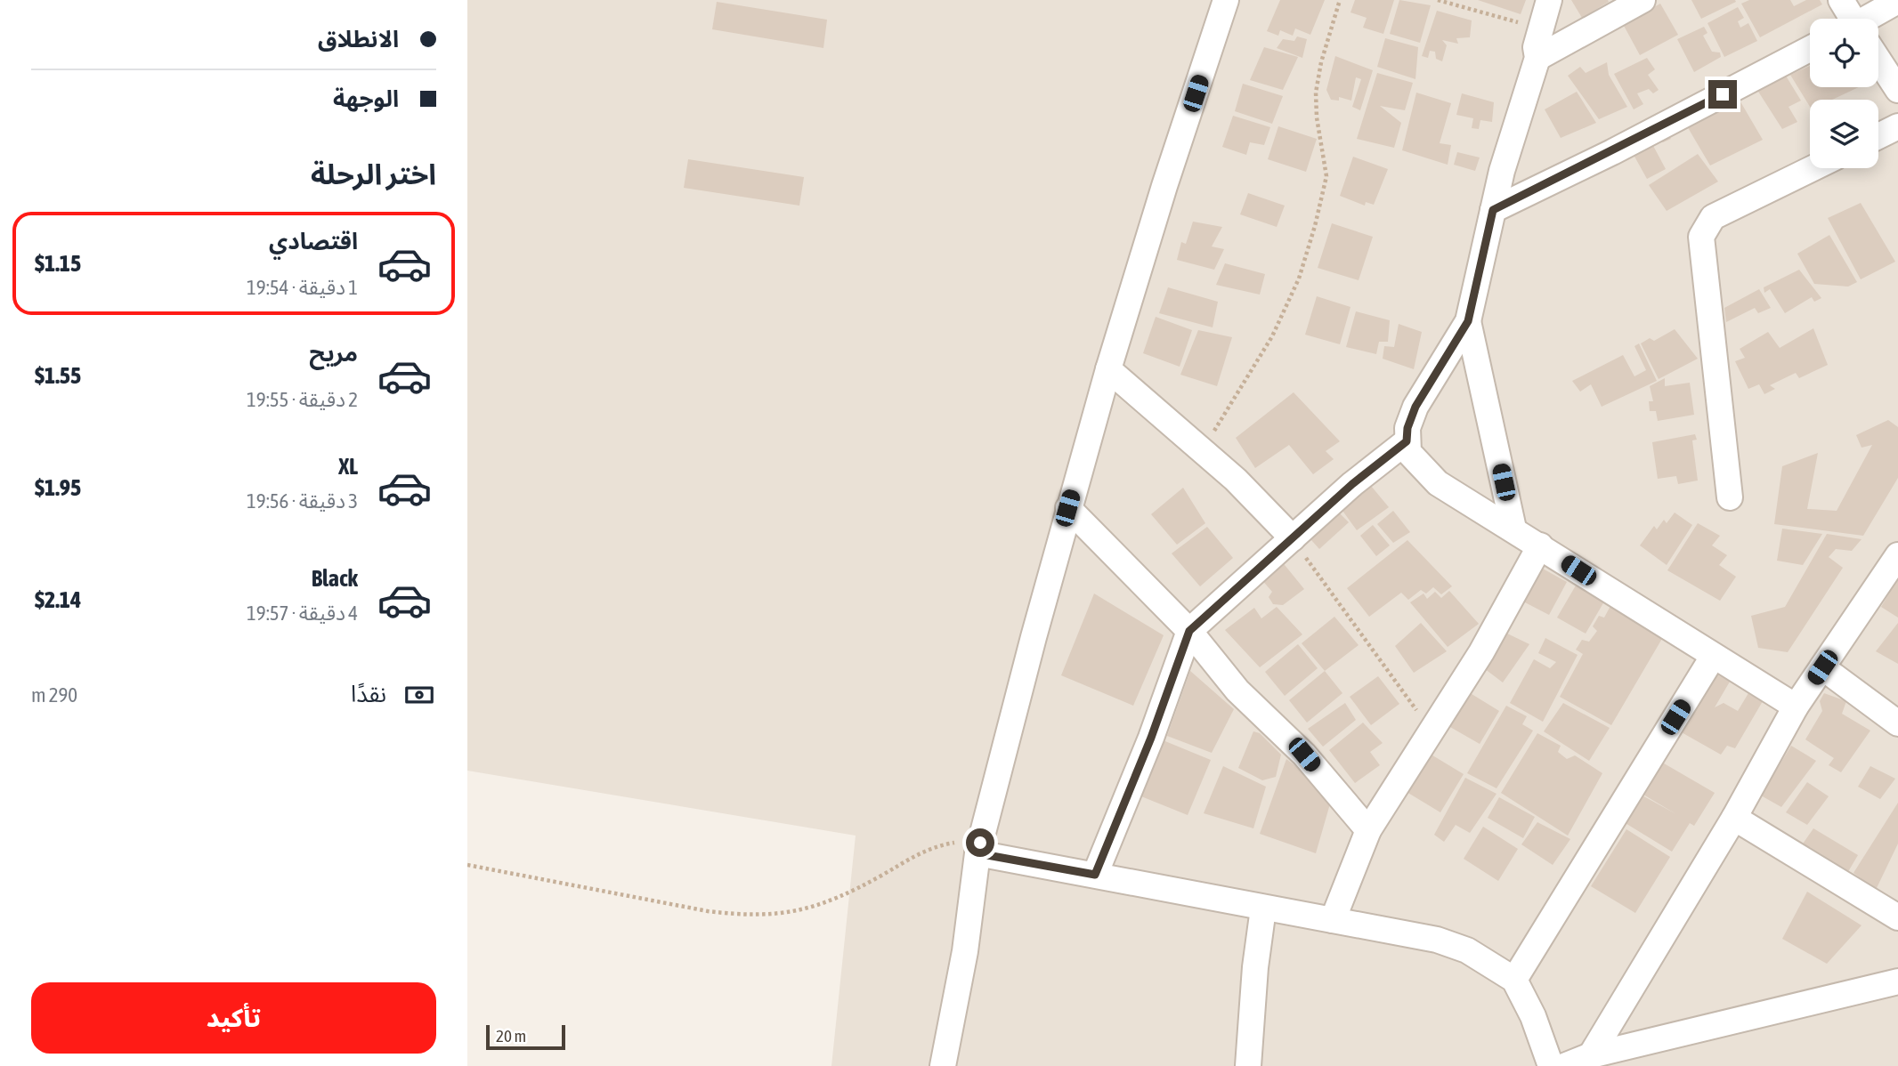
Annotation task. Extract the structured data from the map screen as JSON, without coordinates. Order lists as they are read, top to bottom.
{
  "scale_bar": "20 m",
  "page": {
    "banner": ["الانطلاق", "الوجهة"],
    "heading": "اختر الرحلة",
    "list": [
      {
        "name": "اقتصادي",
        "note": "1 دقيقة · 19:54",
        "value": "$1.15"
      },
      {
        "name": "مريح",
        "note": "2 دقيقة · 19:55",
        "value": "$1.55"
      },
      {
        "name": "XL",
        "note": "3 دقيقة · 19:56",
        "value": "$1.95"
      },
      {
        "name": "Black",
        "note": "4 دقيقة · 19:57",
        "value": "$2.14"
      }
    ],
    "pay": ["نقدًا", "290 m"],
    "buttons": "تأكيد",
    "scale": "20 m"
  }
}
